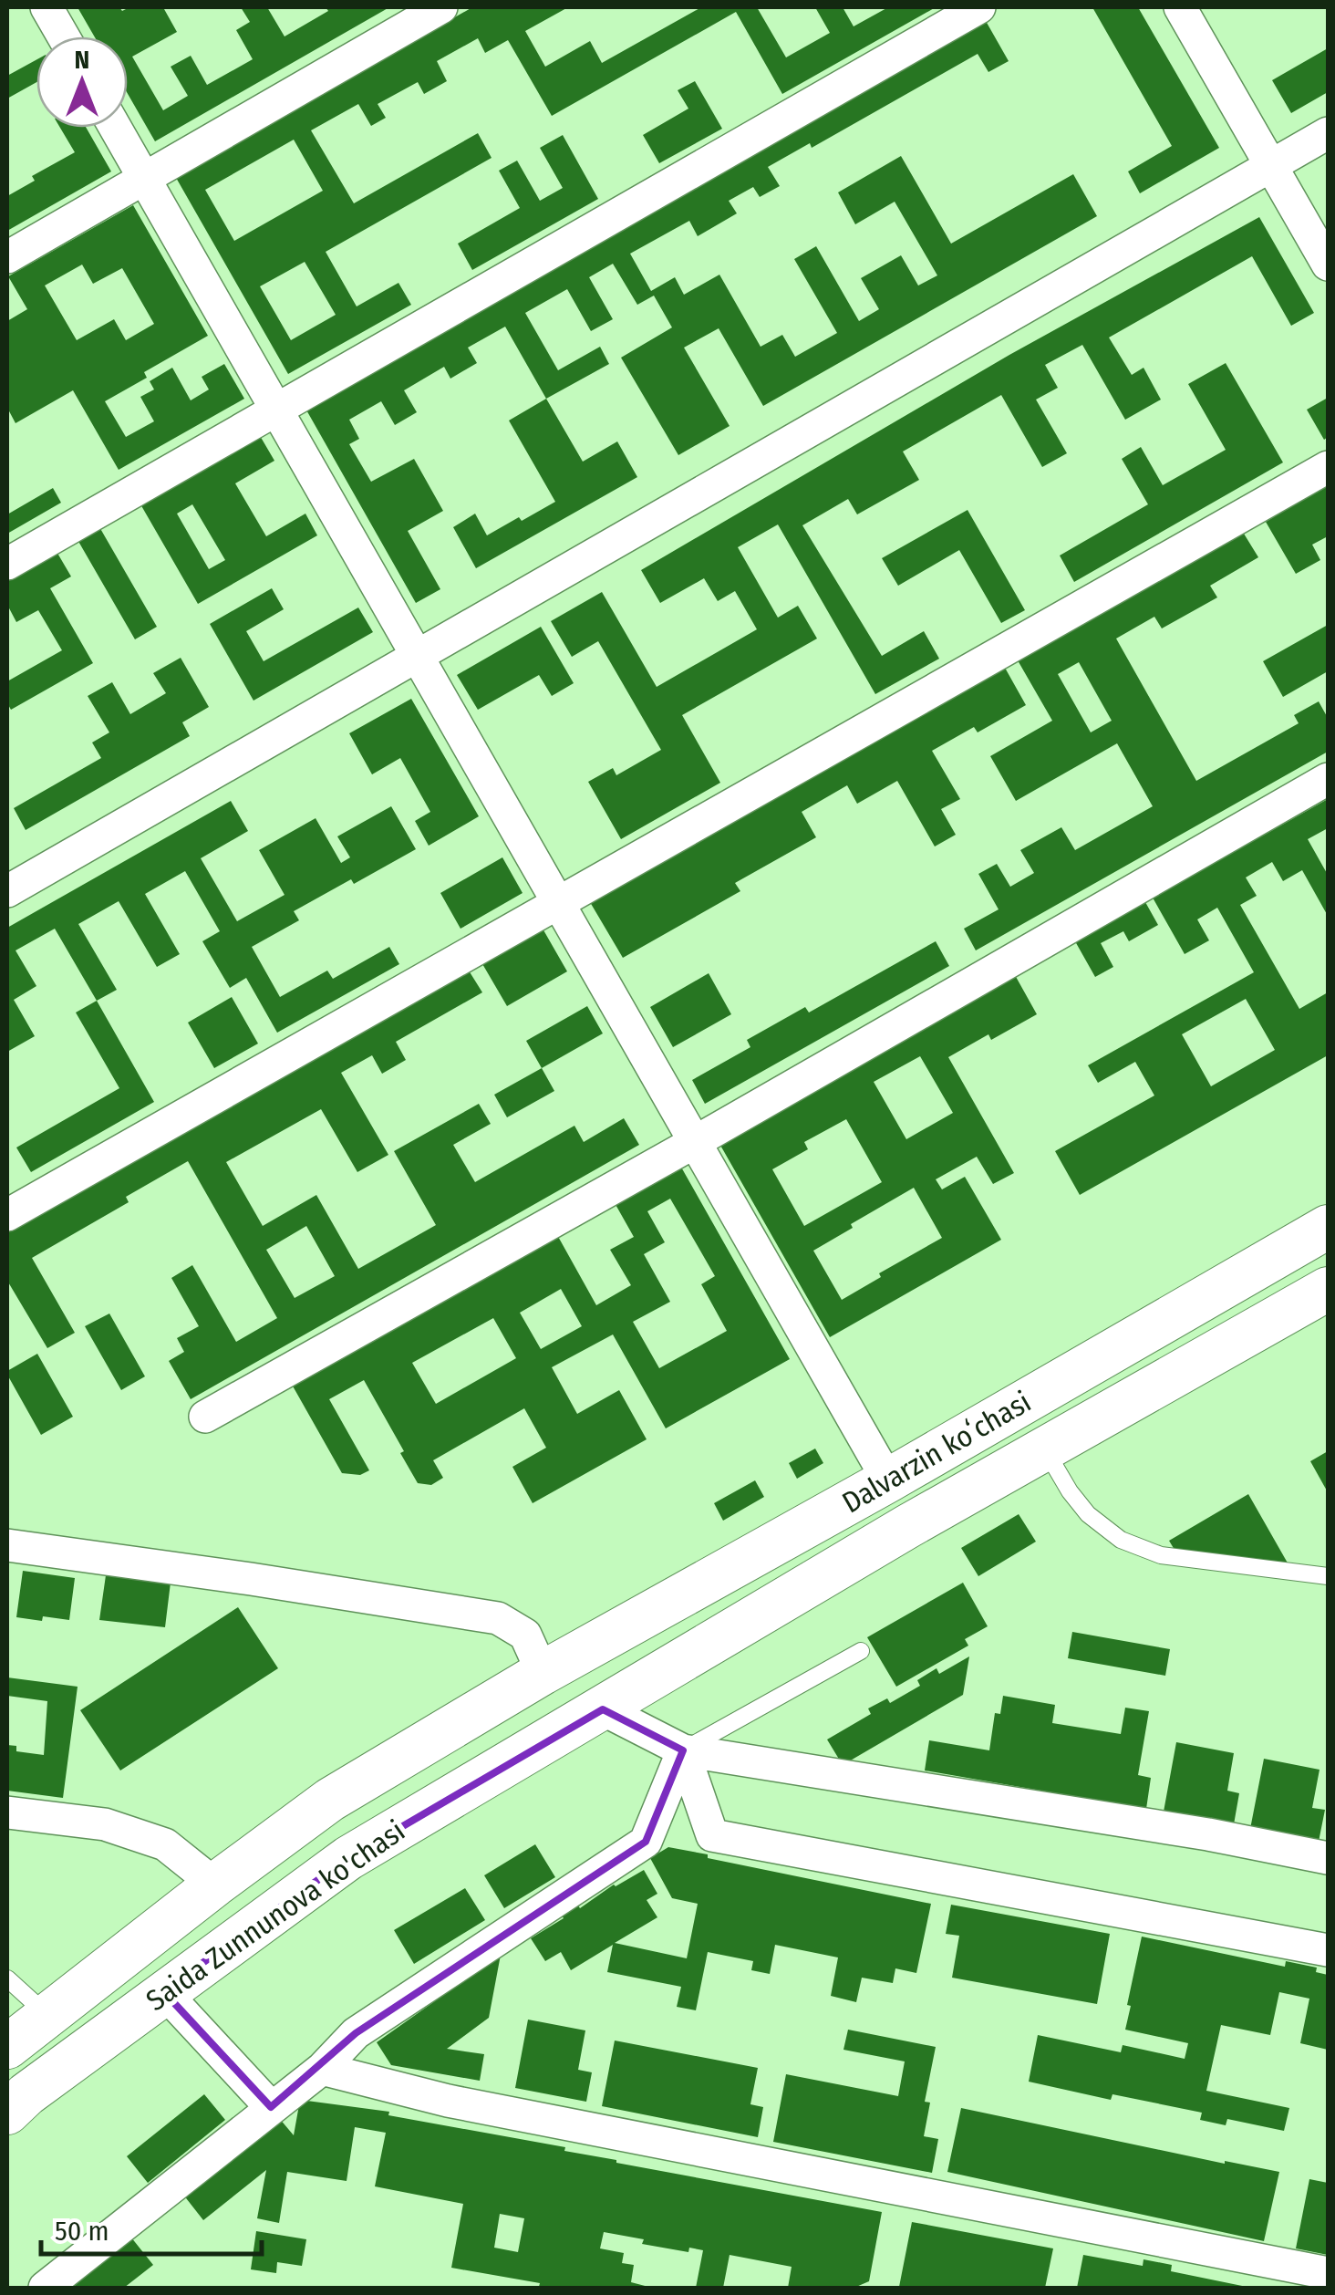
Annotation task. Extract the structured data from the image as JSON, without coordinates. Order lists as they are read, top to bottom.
{
  "streets": {
    "main road": ["Dalvarzin koʻchasi", "Saida Zunnunova ko'chasi"]
  },
  "crossings": [
    ["Dalvarzin koʻchasi", "Saida Zunnunova ko'chasi"]
  ],
  "scale_bar": "50 m",
  "north": "top"
}
